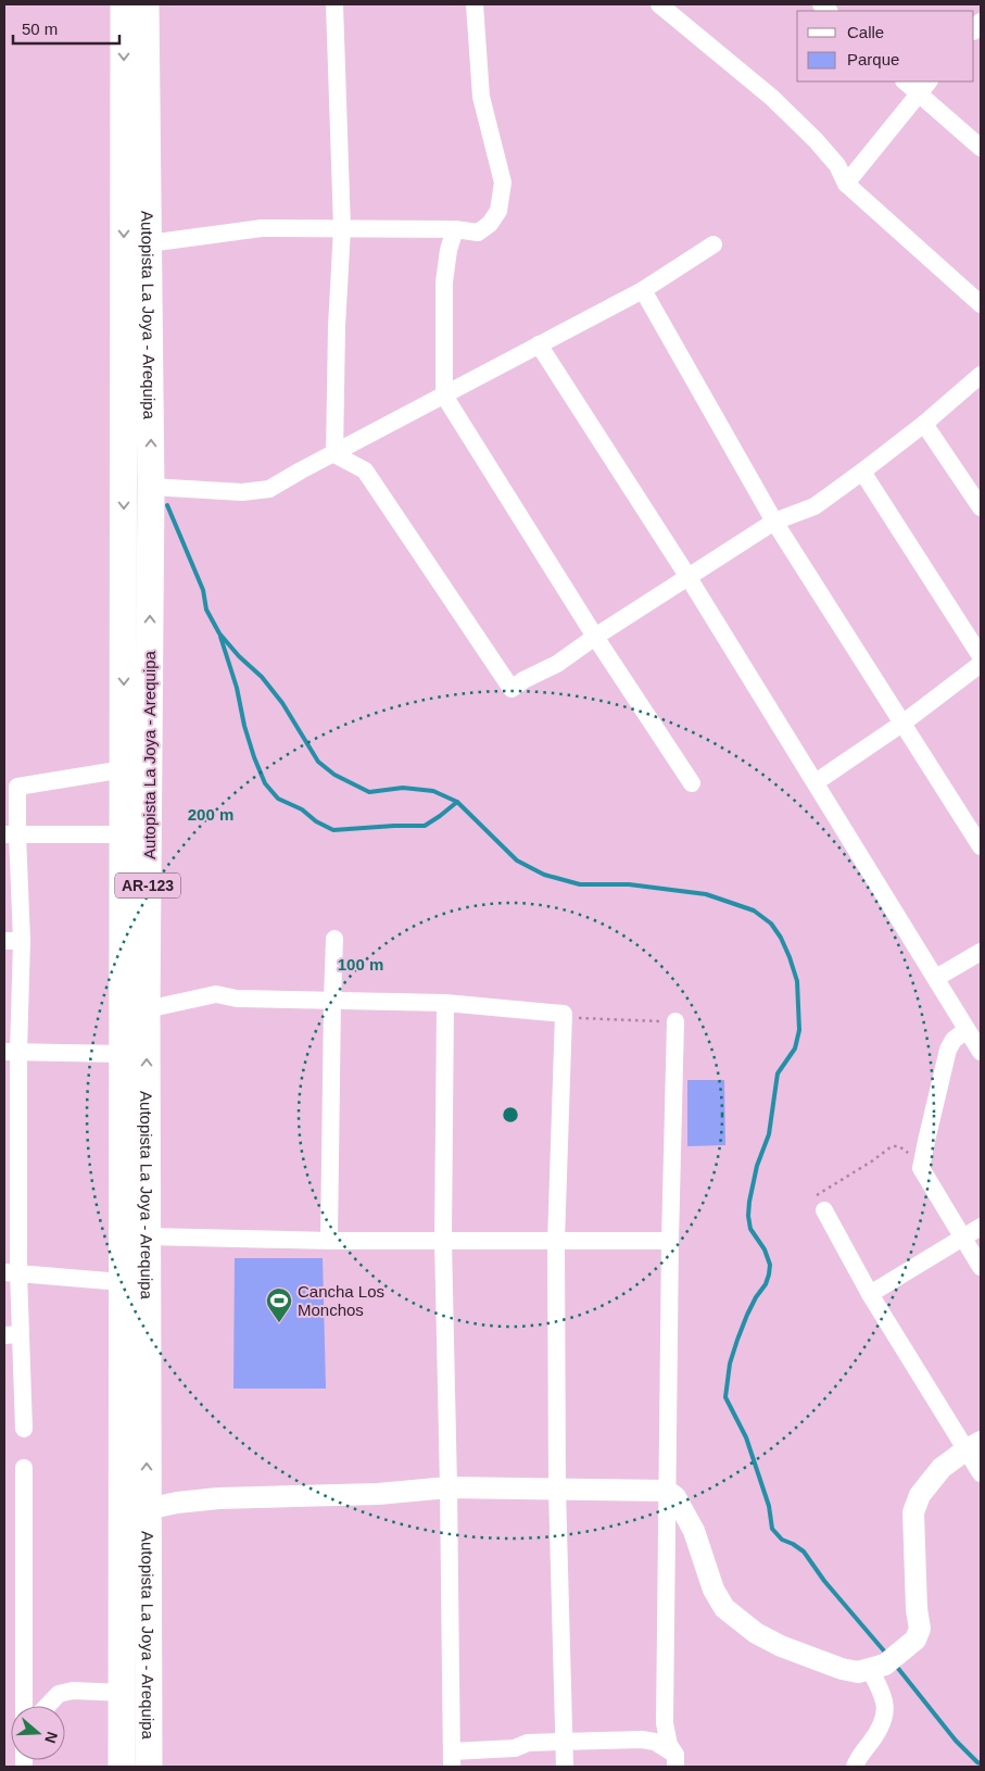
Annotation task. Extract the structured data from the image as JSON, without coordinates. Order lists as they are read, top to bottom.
{
  "streets": {
    "main road": ["Autopista La Joya - Arequipa", "AR-123"]
  },
  "places": {
    "sports": ["Cancha Los Monchos"]
  },
  "legend": ["Calle", "Parque"],
  "scale_bar": "50 m",
  "north": "right",
  "rings": ["200 m", "100 m"]
}
